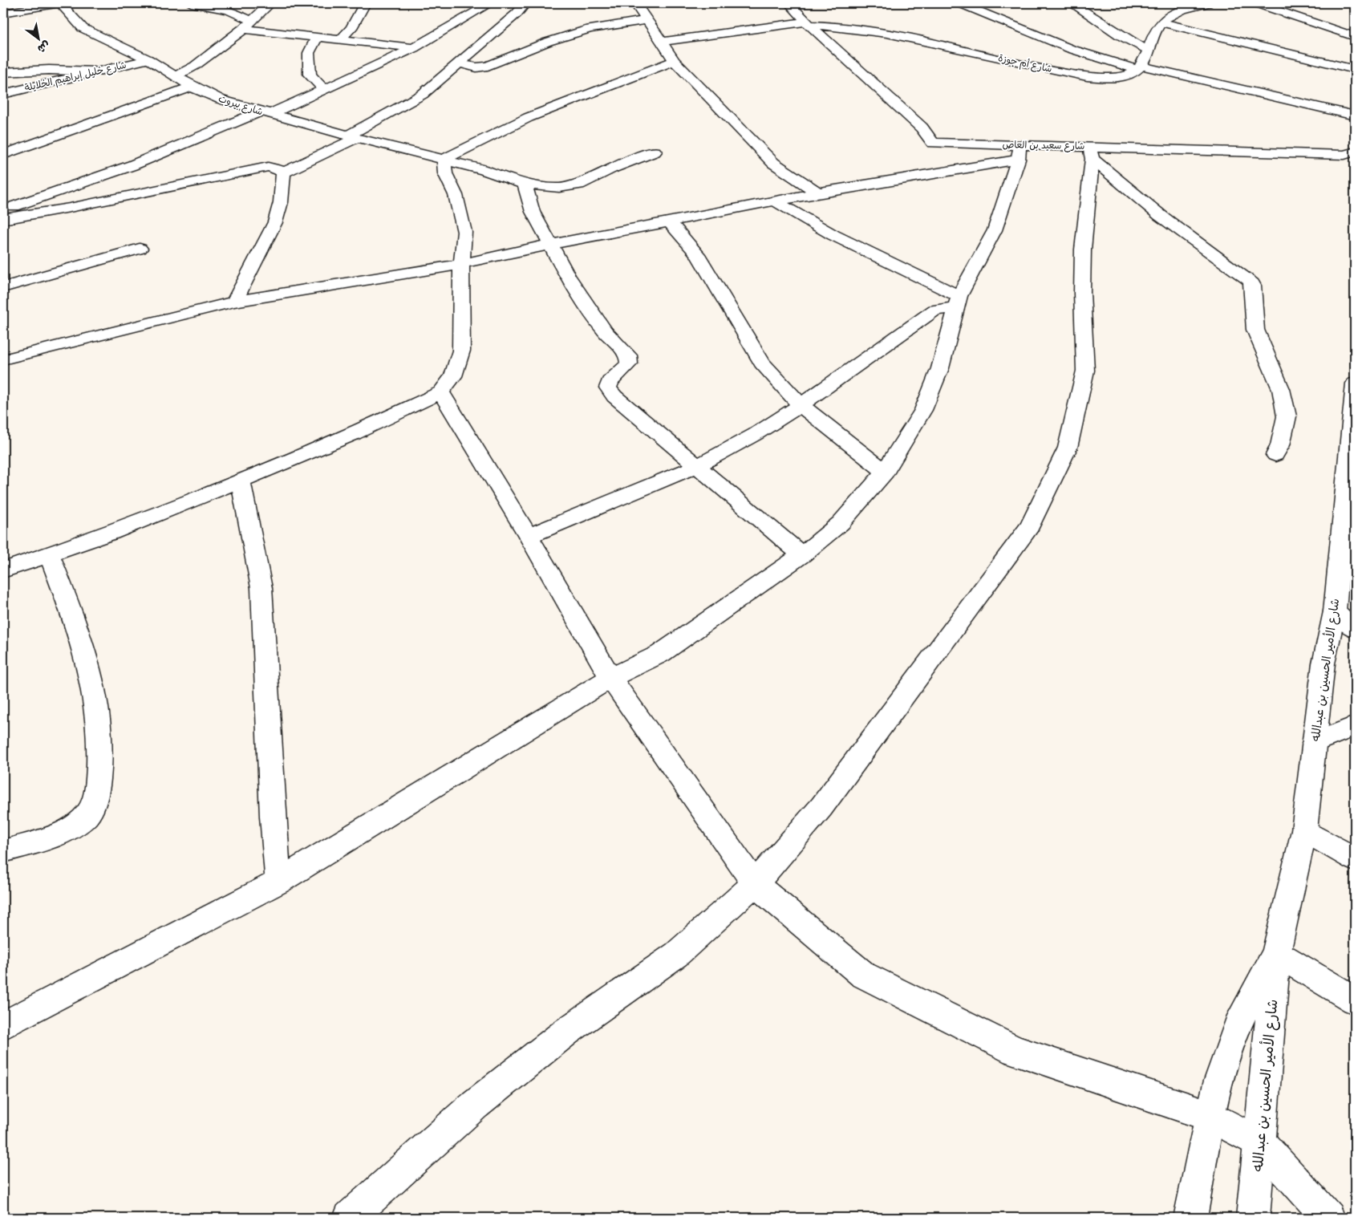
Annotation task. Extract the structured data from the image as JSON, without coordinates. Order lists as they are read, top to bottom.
{
  "streets": {
    "street": [
      "شارع أم جوزة",
      "شارع خليل إبراهيم الخلايلة",
      "شارع بيروت",
      "شارع سعيد بن العاص",
      "شارع الأمير الحسين بن عبدالله"
    ]
  },
  "crossings": [
    ["شارع خليل إبراهيم الخلايلة", "شارع بيروت"]
  ],
  "north": "bottom right"
}
